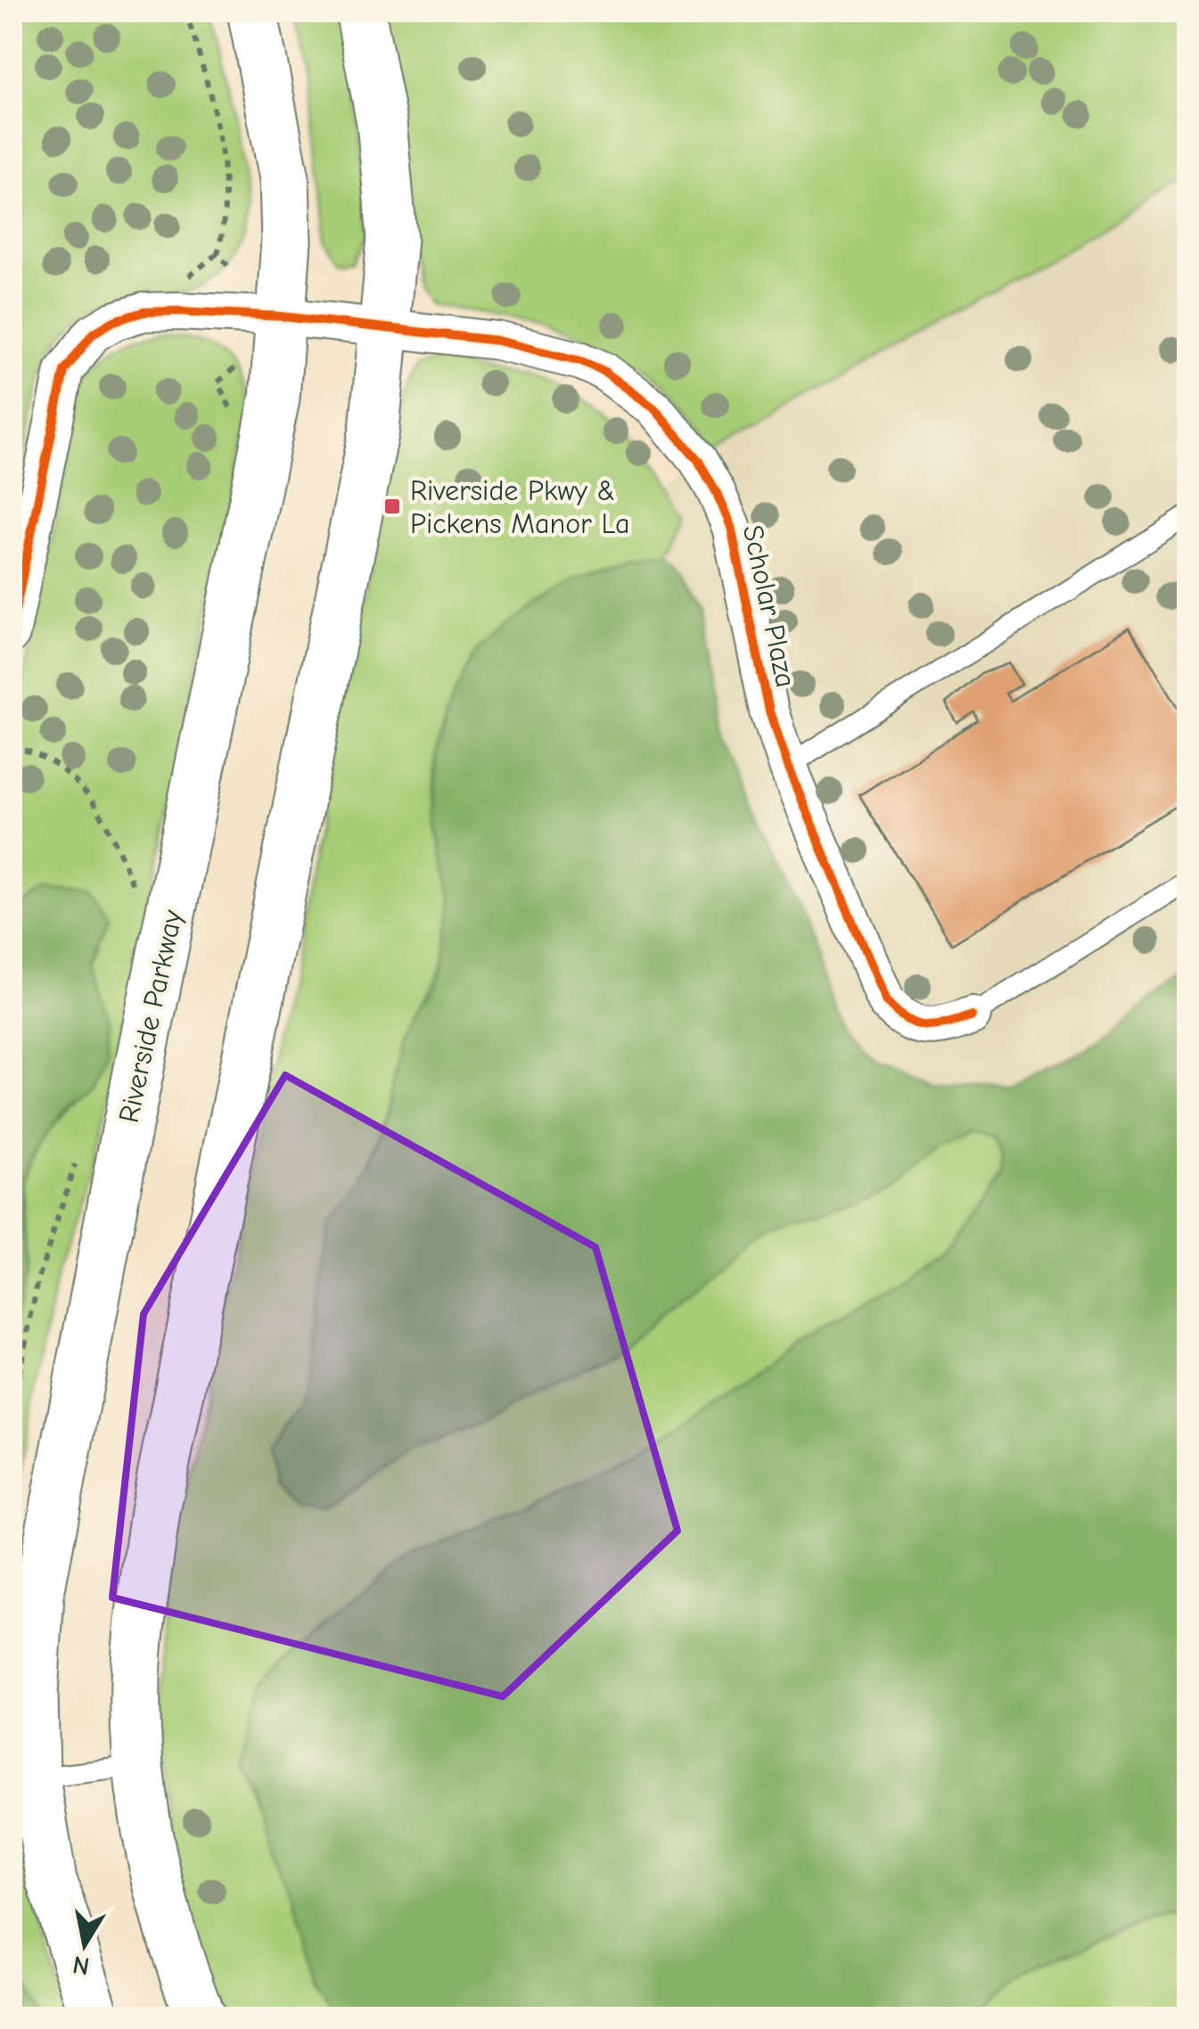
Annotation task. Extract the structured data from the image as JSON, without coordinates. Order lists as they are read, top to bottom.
{
  "streets": {
    "main road": ["Riverside Parkway"],
    "street": ["Scholar Plaza"]
  },
  "crossings": [
    ["Scholar Plaza", "Riverside Parkway"]
  ],
  "places": {
    "transit": ["Riverside Pkwy & Pickens Manor La"]
  },
  "north": "bottom"
}
